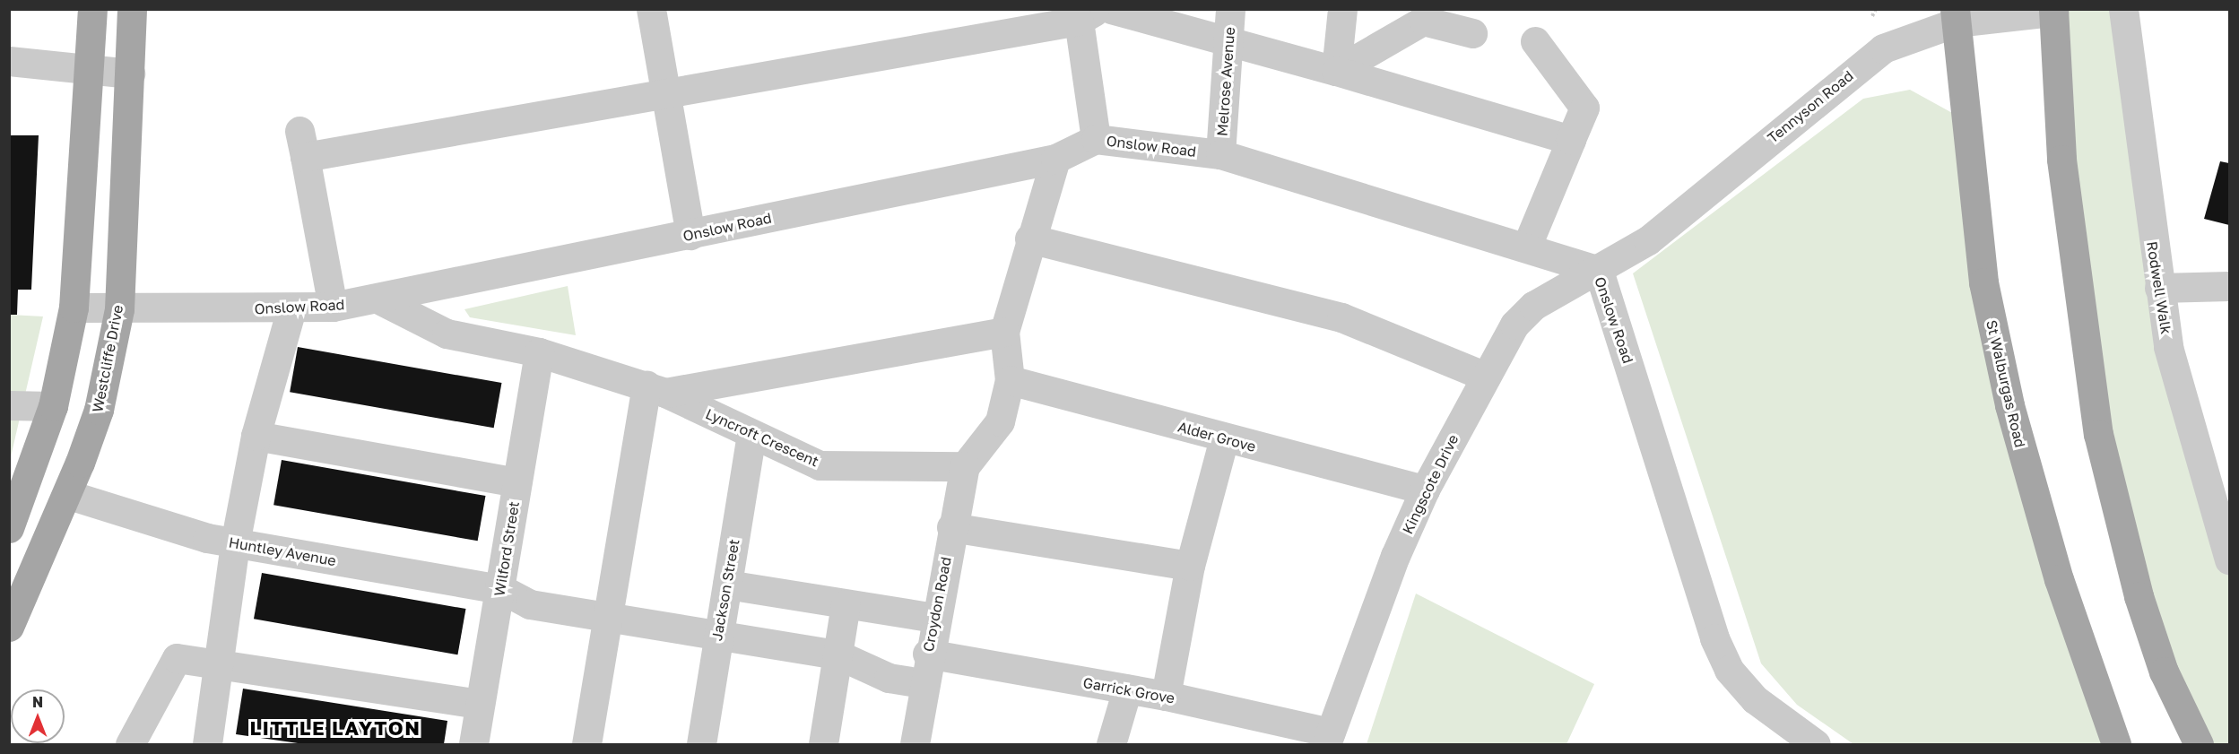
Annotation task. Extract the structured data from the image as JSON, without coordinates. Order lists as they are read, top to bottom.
{
  "streets": {
    "main road": ["Westcliffe Drive", "St Walburgas Road"],
    "street": [
      "Melrose Avenue",
      "Tennyson Road",
      "Onslow Road",
      "Rodwell Walk",
      "Alder Grove",
      "Lyncroft Crescent",
      "Kingscote Drive",
      "Wilford Street",
      "Huntley Avenue",
      "Jackson Street",
      "Croydon Road",
      "Garrick Grove"
    ]
  },
  "crossings": [
    ["Melrose Avenue", "Onslow Road"],
    ["Tennyson Road", "Onslow Road"],
    ["Tennyson Road", "St Walburgas Road"],
    ["Tennyson Road", "Kingscote Drive"],
    ["Onslow Road", "Westcliffe Drive"],
    ["Onslow Road", "Lyncroft Crescent"],
    ["Onslow Road", "Kingscote Drive"],
    ["Westcliffe Drive", "Huntley Avenue"],
    ["Alder Grove", "Kingscote Drive"],
    ["Lyncroft Crescent", "Wilford Street"],
    ["Lyncroft Crescent", "Jackson Street"],
    ["Lyncroft Crescent", "Croydon Road"],
    ["Kingscote Drive", "Garrick Grove"],
    ["Wilford Street", "Huntley Avenue"],
    ["Huntley Avenue", "Jackson Street"],
    ["Huntley Avenue", "Croydon Road"],
    ["Croydon Road", "Garrick Grove"]
  ],
  "districts": ["LITTLE LAYTON"],
  "north": "top"
}
